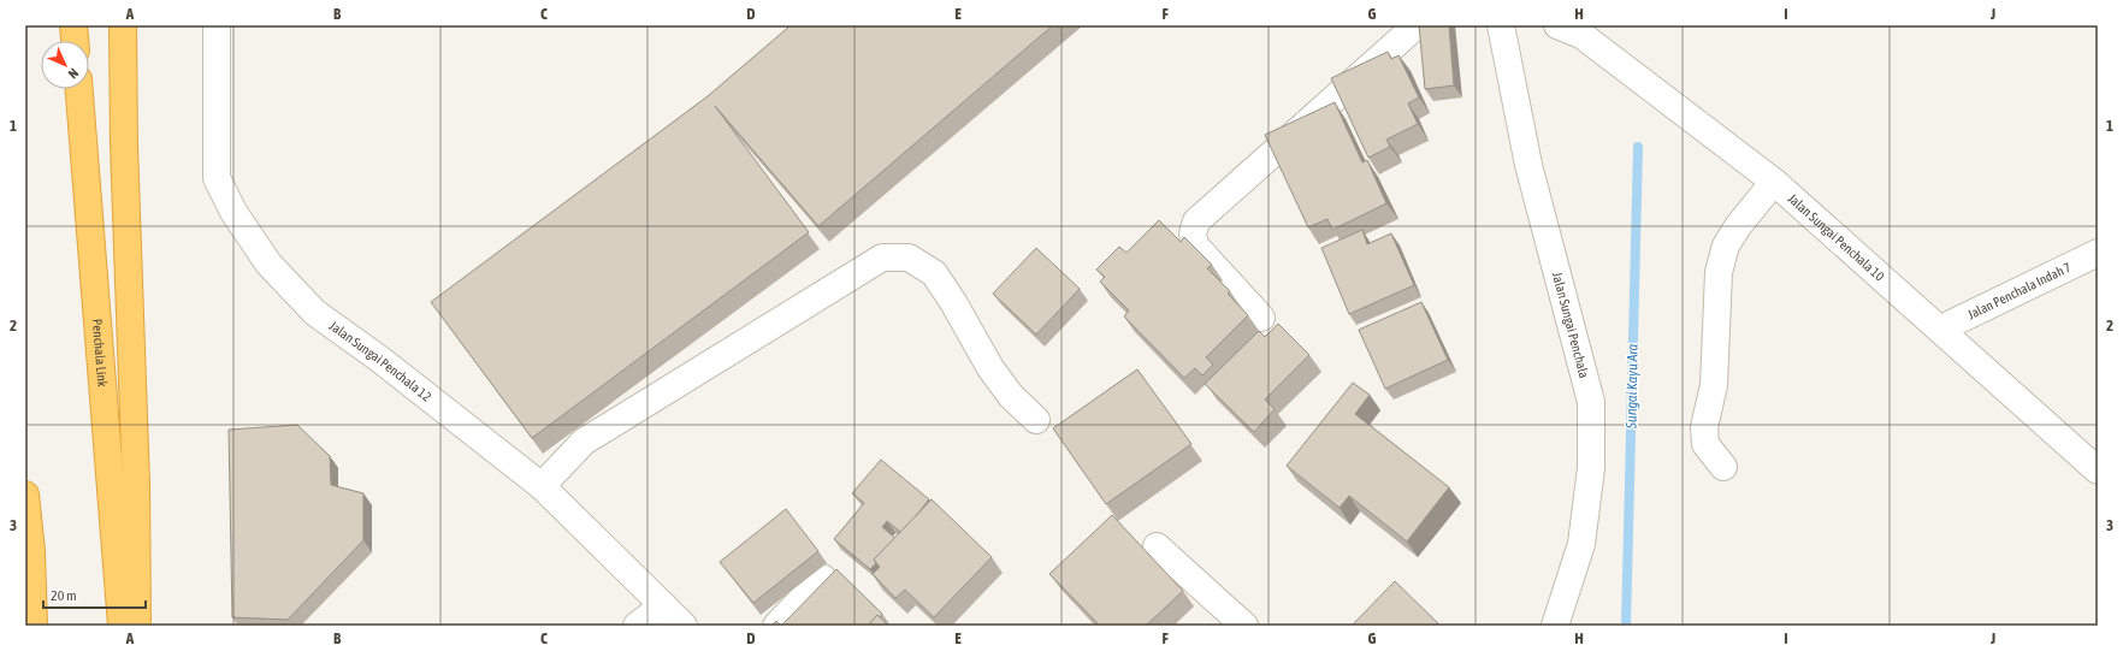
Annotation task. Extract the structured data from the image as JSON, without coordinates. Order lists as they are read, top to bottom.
{
  "streets": {
    "highway": ["Penchala Link"],
    "street": [
      "Jalan Sungai Penchala 10",
      "Jalan Penchala Indah 7",
      "Jalan Sungai Penchala",
      "Jalan Sungai Penchala 12"
    ]
  },
  "crossings": [
    ["Jalan Sungai Penchala 10", "Jalan Penchala Indah 7"]
  ],
  "water": ["Sungai Kayu Ara"],
  "scale_bar": "20 m",
  "north": "bottom right",
  "grid": {
    "columns": [
      "A",
      "B",
      "C",
      "D",
      "E",
      "F",
      "G",
      "H",
      "I",
      "J"
    ],
    "rows": ["1", "2", "3"]
  }
}
